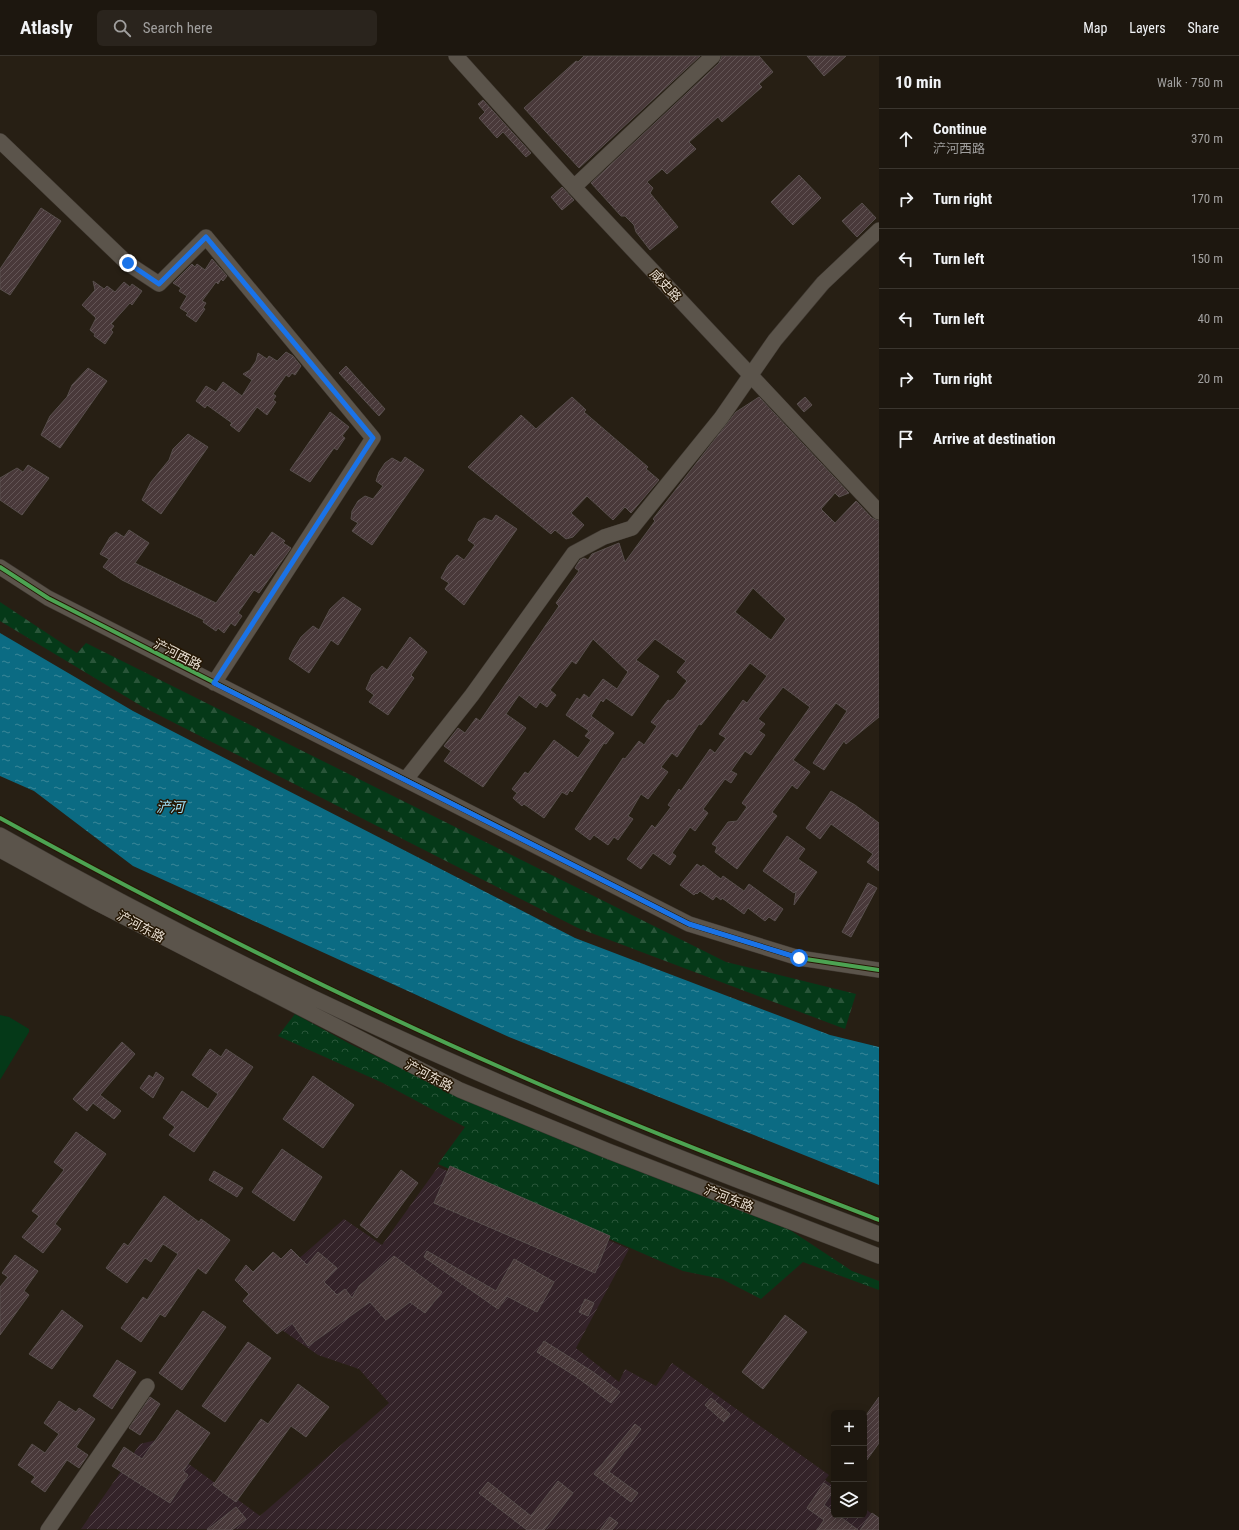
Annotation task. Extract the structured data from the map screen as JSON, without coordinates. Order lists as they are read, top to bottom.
{
  "streets": {
    "street": ["咸史路", "浐河西路", "浐河东路"]
  },
  "water": ["浐河"],
  "page": {
    "header": "Atlasly",
    "search": "Search here",
    "nav": ["Map", "Layers", "Share"],
    "heading": ["10 min", "Walk · 750 m"],
    "list": [
      ["Continue", "浐河西路", "370 m"],
      ["Turn right", "170 m"],
      ["Turn left", "150 m"],
      ["Turn left", "40 m"],
      ["Turn right", "20 m"],
      "Arrive at destination"
    ],
    "map_buttons": ["+", "−"]
  }
}
